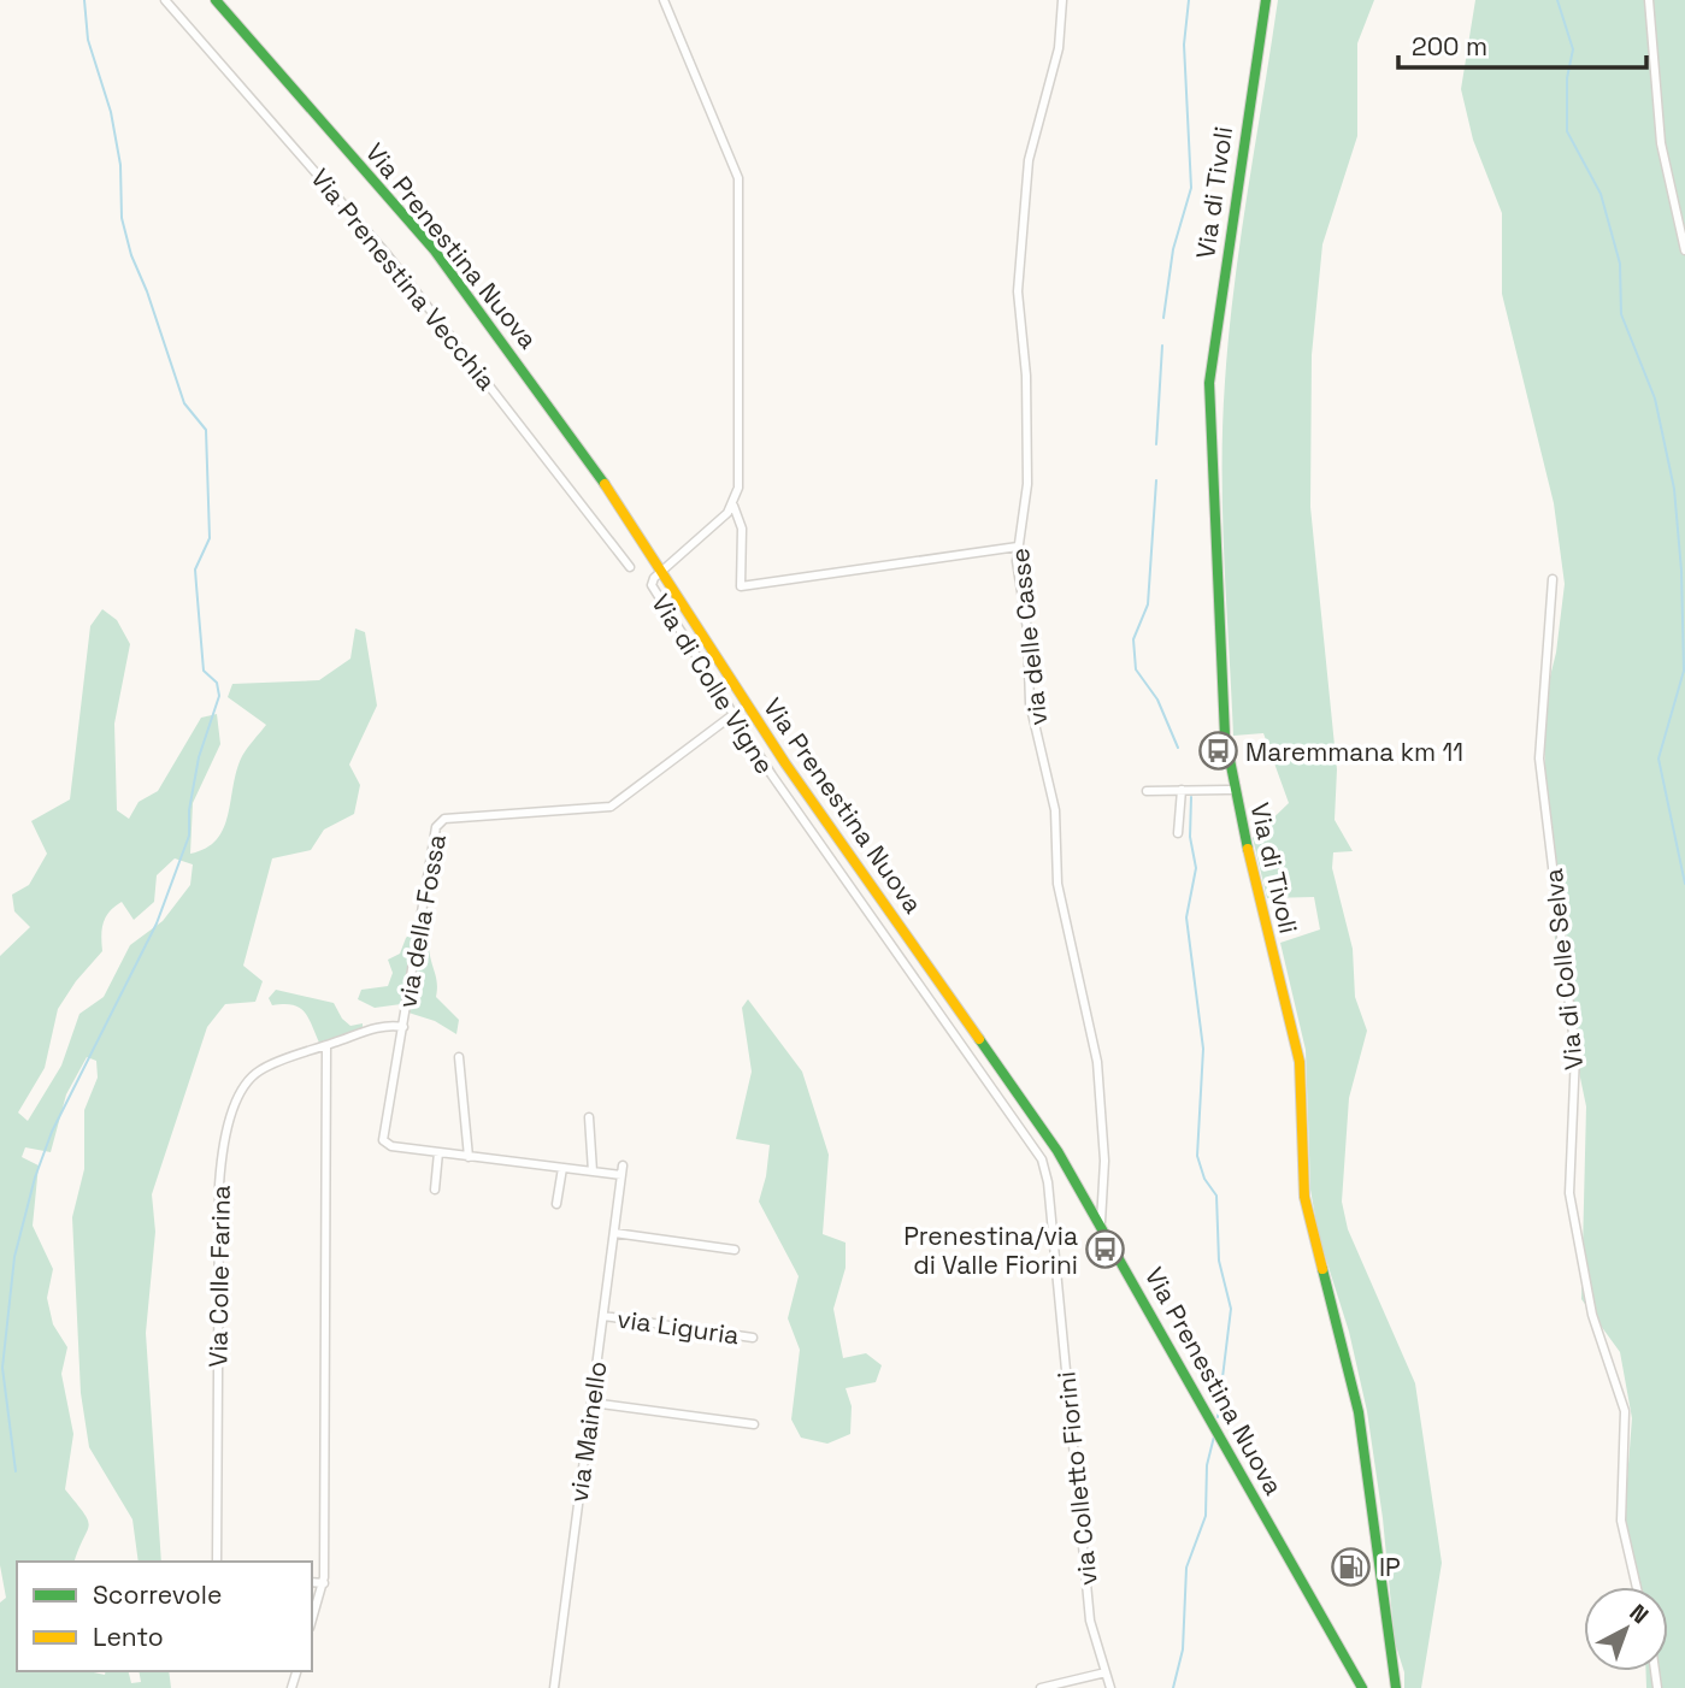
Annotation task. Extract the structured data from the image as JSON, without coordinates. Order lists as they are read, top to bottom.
{
  "streets": {
    "main road": ["Via di Tivoli", "Via Prenestina Nuova"],
    "street": [
      "Via Prenestina Vecchia",
      "via delle Casse",
      "Via di Colle Vigne",
      "via della Fossa",
      "Via di Colle Selva",
      "Via Colle Farina",
      "via Liguria",
      "via Mainello",
      "via Colletto Fiorini"
    ]
  },
  "crossings": [
    ["Via Prenestina Nuova", "via delle Casse"],
    ["Via Prenestina Nuova", "Via di Colle Vigne"],
    ["Via di Colle Vigne", "via della Fossa"],
    ["Via di Colle Vigne", "via Colletto Fiorini"],
    ["via della Fossa", "Via Colle Farina"],
    ["via Liguria", "via Mainello"]
  ],
  "places": {
    "bus stop": ["Maremmana km 11", "Prenestina/via di Valle Fiorini"],
    "fuel station": ["IP"]
  },
  "legend": ["Scorrevole", "Lento"],
  "scale_bar": "200 m",
  "north": "top right"
}
